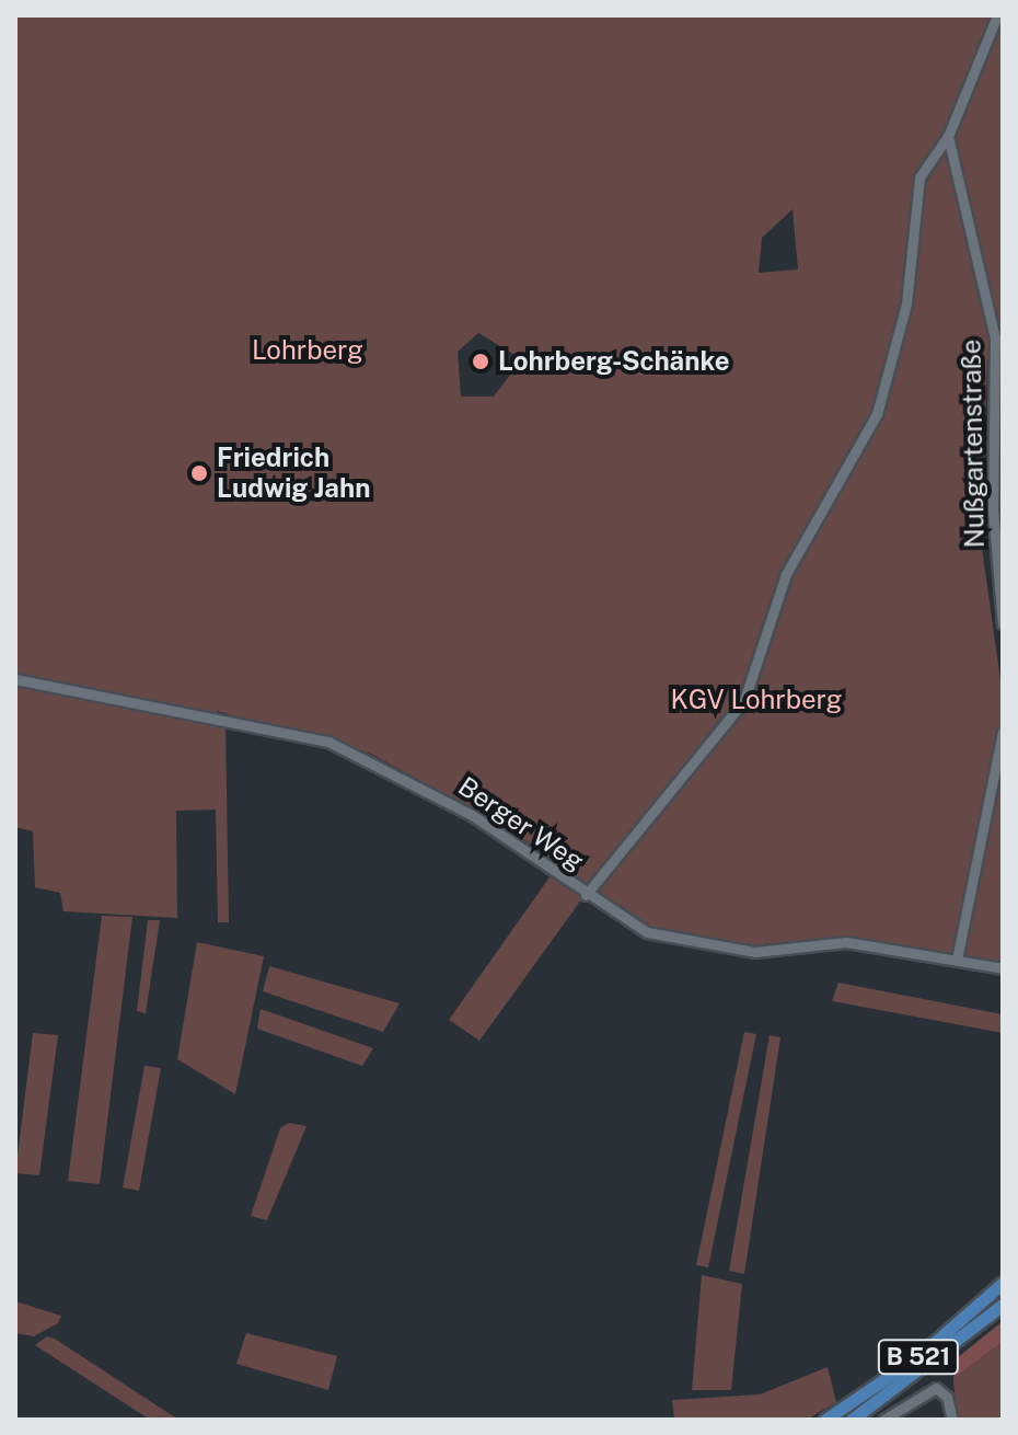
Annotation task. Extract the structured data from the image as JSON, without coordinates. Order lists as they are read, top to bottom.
{
  "streets": {
    "main road": ["B 521"],
    "street": ["Nußgartenstraße", "Berger Weg"]
  },
  "parks": ["Lohrberg", "KGV Lohrberg"],
  "places": ["Lohrberg-Schänke", "Friedrich Ludwig Jahn"]
}
